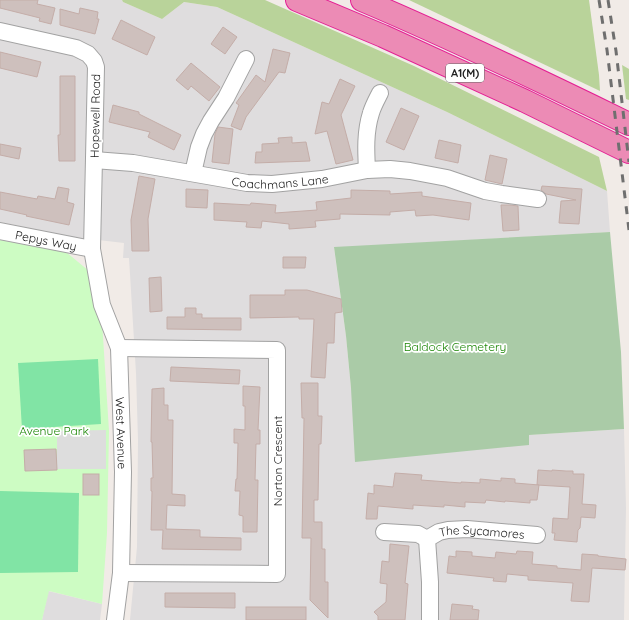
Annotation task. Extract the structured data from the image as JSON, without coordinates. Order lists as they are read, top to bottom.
{
  "streets": {
    "highway": ["A1(M)"],
    "street": [
      "Hopewell Road",
      "Coachmans Lane",
      "Pepys Way",
      "West Avenue",
      "Norton Crescent",
      "The Sycamores"
    ]
  },
  "crossings": [
    ["Hopewell Road", "Coachmans Lane"],
    ["Hopewell Road", "Pepys Way"],
    ["Hopewell Road", "West Avenue"],
    ["Pepys Way", "West Avenue"],
    ["West Avenue", "Norton Crescent"]
  ],
  "parks": ["Baldock Cemetery", "Avenue Park"]
}
